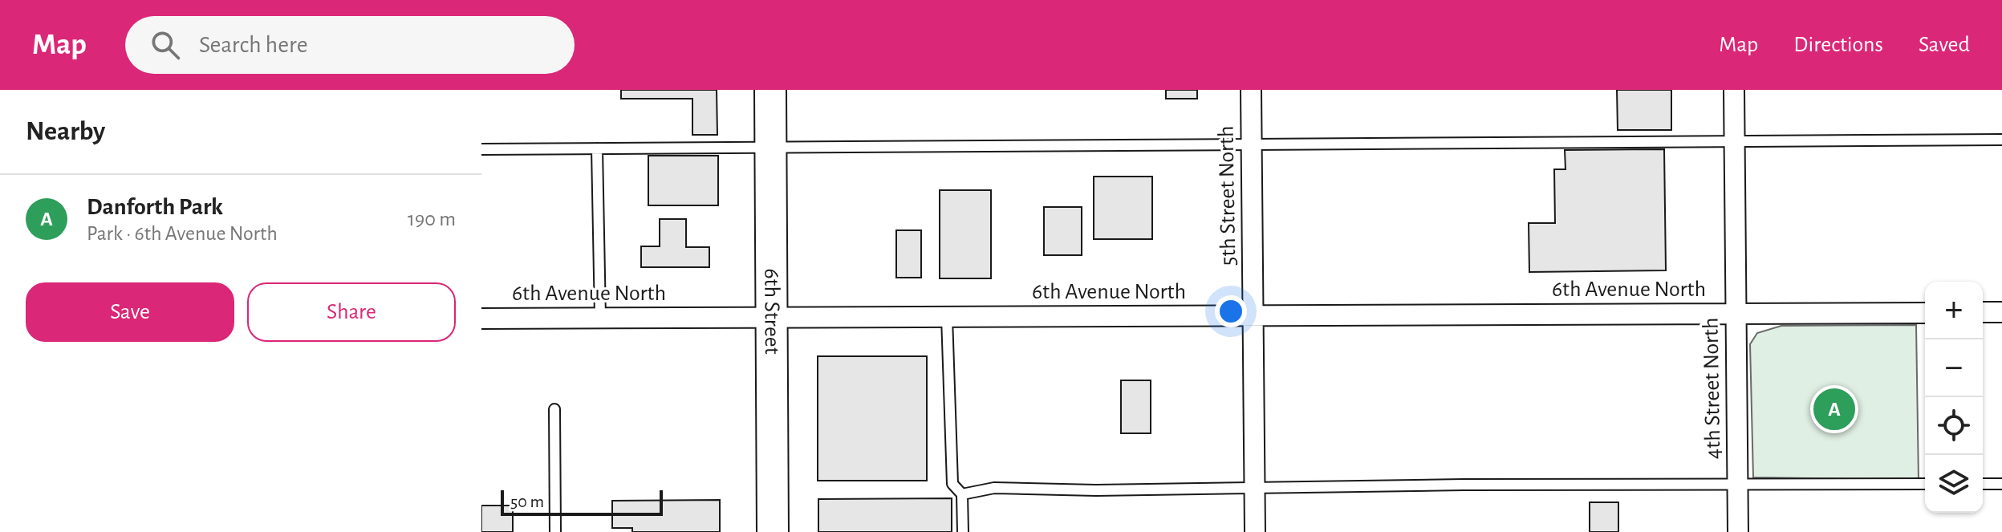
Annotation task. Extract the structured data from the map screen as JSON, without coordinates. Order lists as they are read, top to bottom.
{
  "streets": {
    "main road": ["6th Street"],
    "street": ["5th Street North", "6th Avenue North", "4th Street North"]
  },
  "crossings": [
    ["5th Street North", "6th Avenue North"],
    ["6th Avenue North", "6th Street"],
    ["6th Avenue North", "4th Street North"]
  ],
  "scale_bar": "50 m",
  "page": {
    "header": "Map",
    "search": "Search here",
    "nav": ["Map", "Directions", "Saved"],
    "heading": "Nearby",
    "list": [
      {
        "mark": "A",
        "name": "Danforth Park",
        "note": "Park · 6th Avenue North",
        "value": "190 m"
      }
    ],
    "buttons": ["Save", "Share"],
    "map_buttons": ["+", "−"],
    "pins": "A",
    "scale": "50 m"
  }
}
